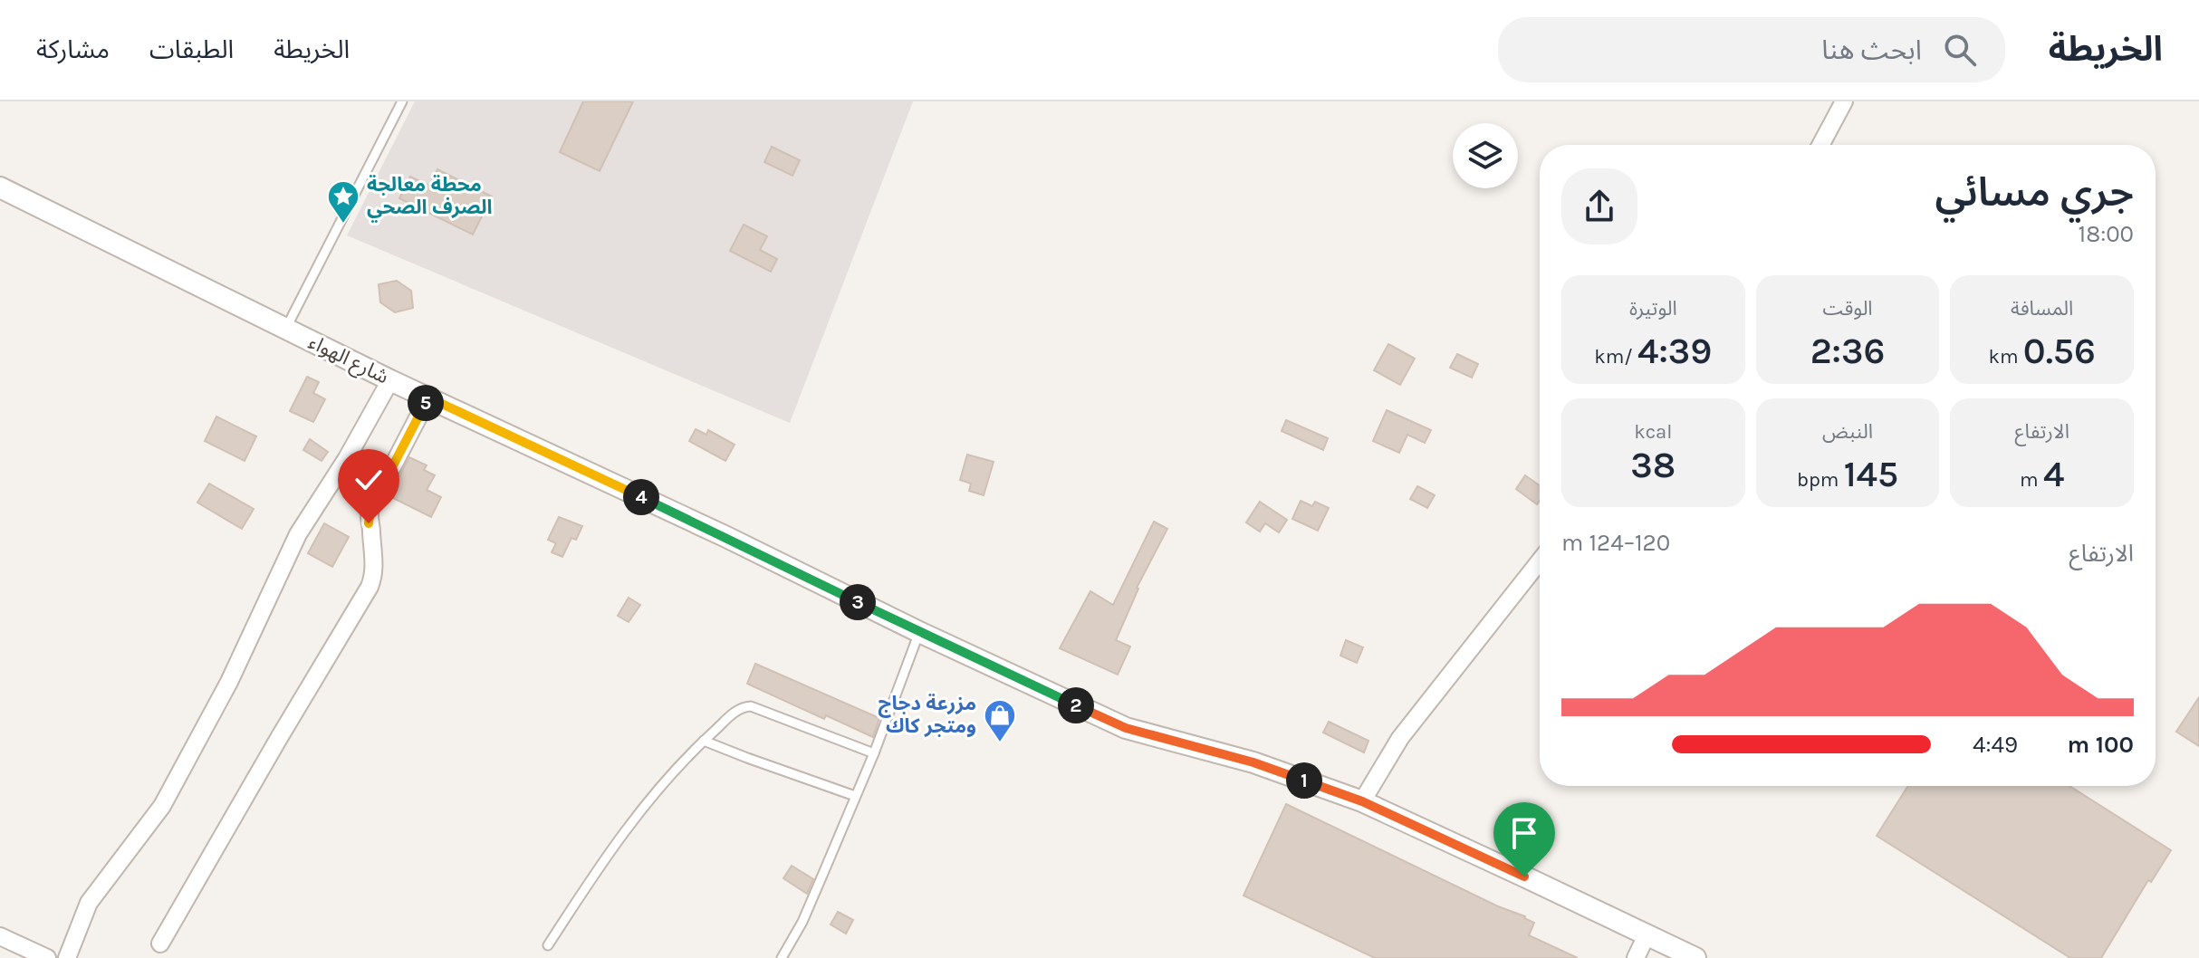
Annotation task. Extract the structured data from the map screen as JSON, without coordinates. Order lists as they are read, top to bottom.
{
  "streets": {
    "street": ["شارع الهواء"]
  },
  "places": {
    "place": ["محطة معالجة الصرف الصحي"],
    "shop": ["مزرعة دجاج ومتجر كاك"]
  },
  "page": {
    "header": "الخريطة",
    "search": "ابحث هنا",
    "nav": ["الخريطة", "الطبقات", "مشاركة"],
    "heading": ["جري مسائي", "18:00"],
    "stats": [
      ["المسافة", "0.56 km"],
      ["الوقت", "2:36"],
      ["الوتيرة", "4:39 /km"],
      ["الارتفاع", "4 m"],
      ["النبض", "145 bpm"],
      ["kcal", "38"]
    ],
    "pins": [
      "5",
      "4",
      "3",
      "2",
      "1"
    ],
    "chart": ["الارتفاع", "120–124 m"],
    "list": [
      {
        "name": "100 m",
        "note": "4:49"
      }
    ]
  }
}
